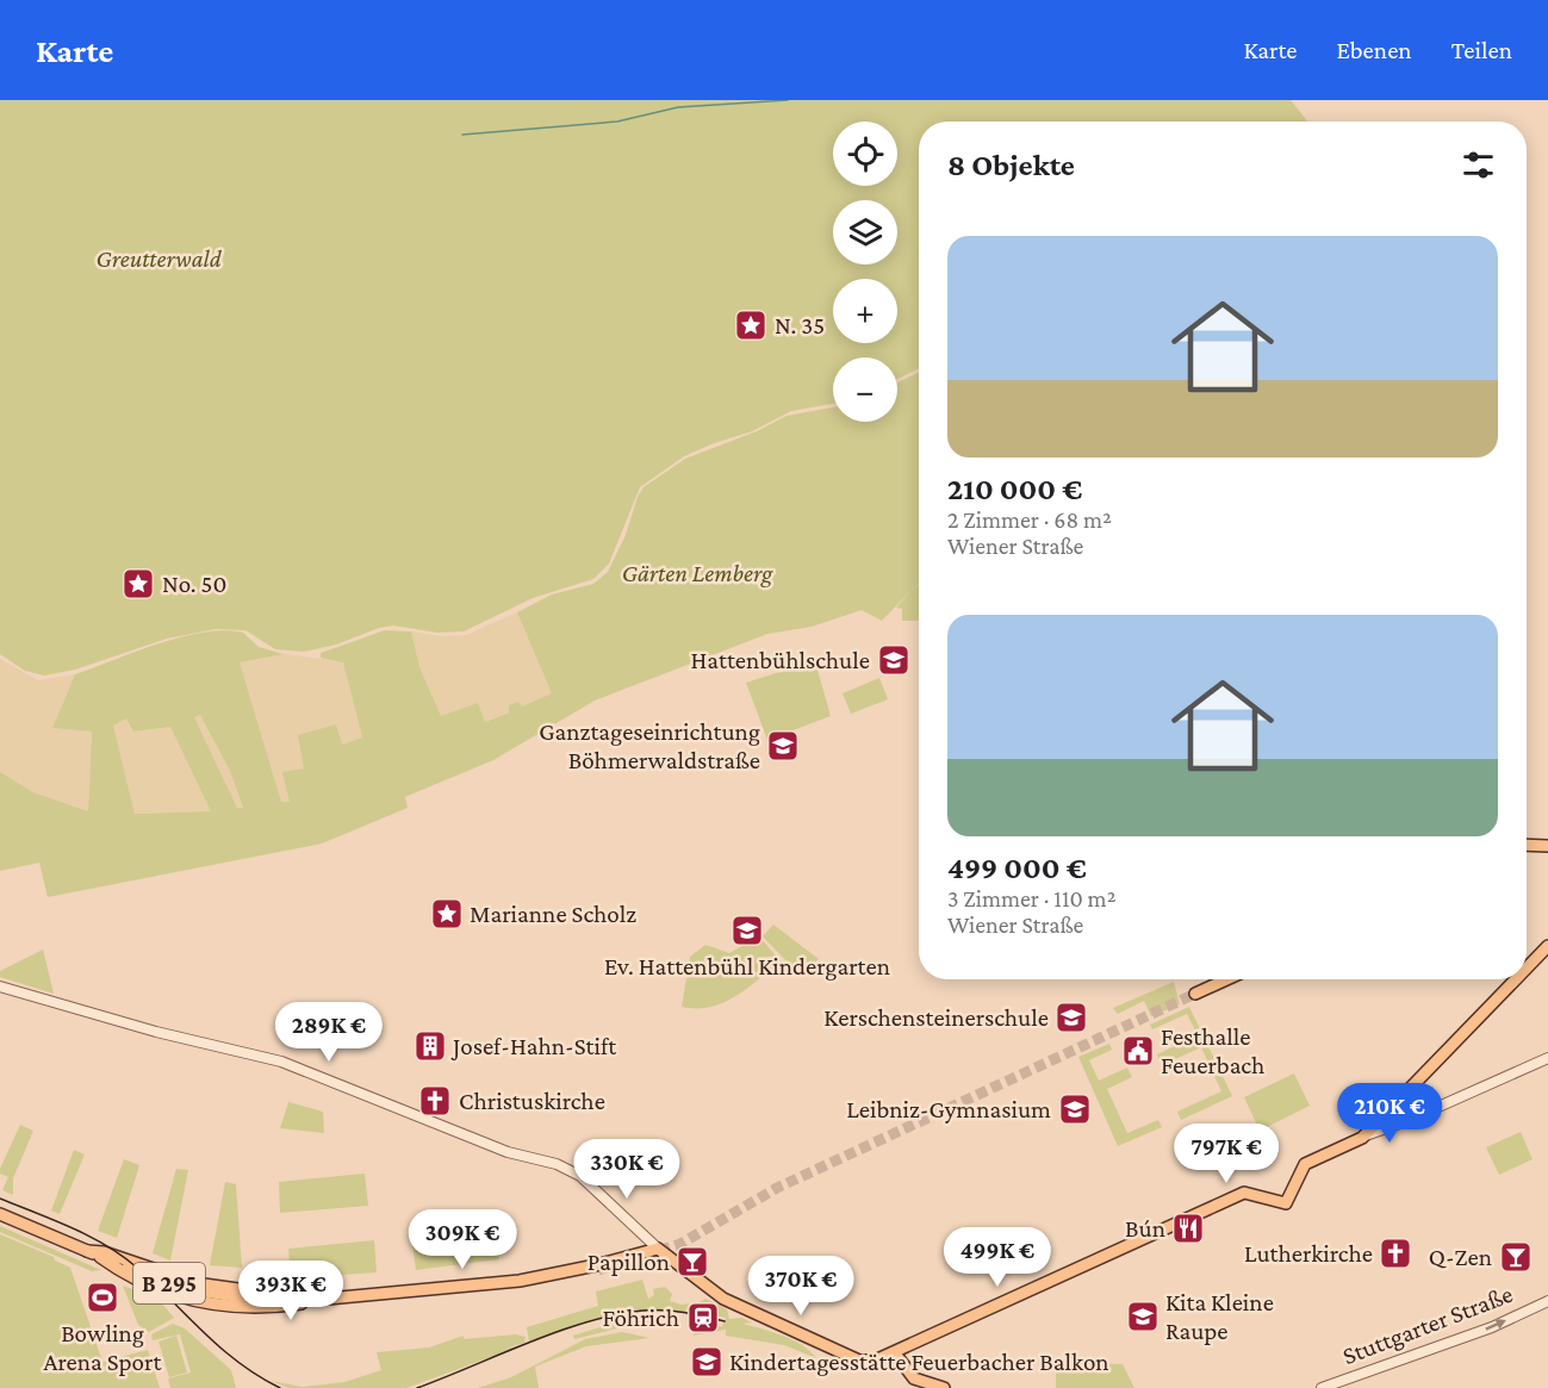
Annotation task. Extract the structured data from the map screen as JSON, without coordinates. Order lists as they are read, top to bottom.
{
  "streets": {
    "main road": ["B 295"],
    "street": ["Stuttgarter Straße"]
  },
  "one_way": ["Stuttgarter Straße"],
  "parks": ["Greutterwald", "Gärten Lemberg"],
  "places": {
    "place": ["N. 35", "No. 50", "Marianne Scholz"],
    "school or university": [
      "Hattenbühlschule",
      "Ganztageseinrichtung Böhmerwaldstraße",
      "Ev. Hattenbühl Kindergarten",
      "Kerschensteinerschule",
      "Leibniz-Gymnasium",
      "Kita Kleine Raupe",
      "Kindertagesstätte Feuerbacher Balkon"
    ],
    "building": ["Josef-Hahn-Stift"],
    "public building": ["Festhalle Feuerbach"],
    "church": ["Christuskirche", "Lutherkirche"],
    "restaurant": ["Bún"],
    "bar": ["Q-Zen", "Papillon"],
    "sports": ["Bowling Arena Sport"],
    "station": ["Föhrich"]
  },
  "page": {
    "header": "Karte",
    "nav": ["Karte", "Ebenen", "Teilen"],
    "map_buttons": ["+", "−"],
    "heading": "8 Objekte",
    "list": [
      {
        "name": "210 000 €",
        "note": "2 Zimmer · 68 m² · Wiener Straße"
      },
      {
        "name": "499 000 €",
        "note": "3 Zimmer · 110 m² · Wiener Straße"
      }
    ],
    "price": [
      "289K €",
      "210K €",
      "797K €",
      "330K €",
      "309K €",
      "499K €",
      "370K €",
      "393K €"
    ]
  }
}
